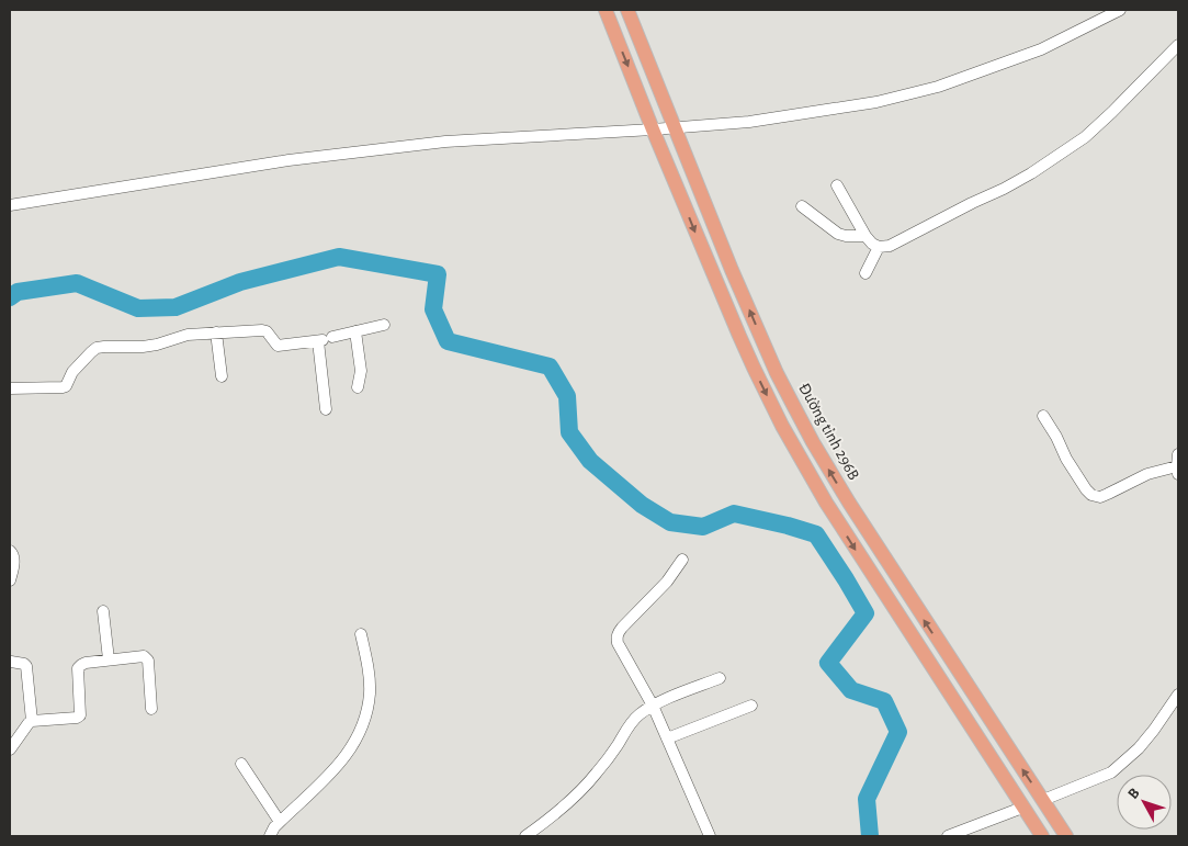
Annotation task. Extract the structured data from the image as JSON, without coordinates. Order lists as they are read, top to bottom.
{
  "streets": {
    "main road": ["Đường tỉnh 296B"]
  },
  "north": "top left"
}
